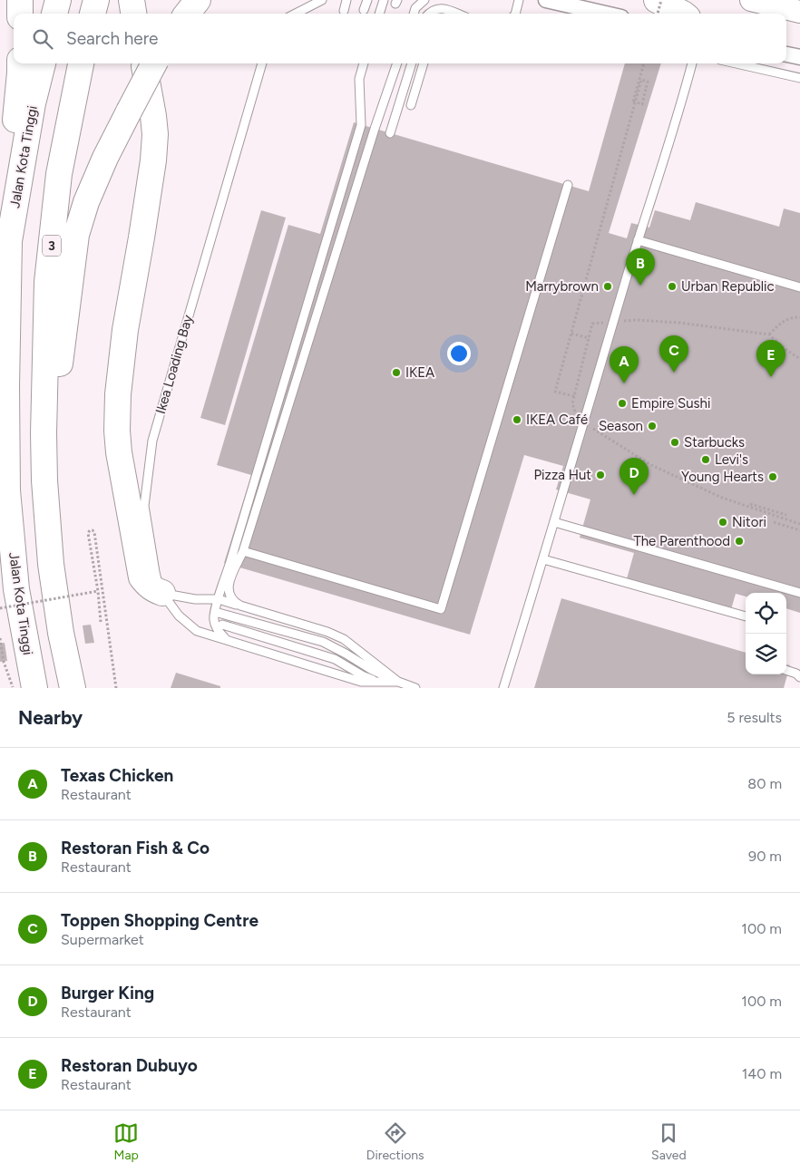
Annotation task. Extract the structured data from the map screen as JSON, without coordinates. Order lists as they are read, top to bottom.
{
  "streets": {
    "highway": ["Jalan Kota Tinggi", "3"],
    "lane": ["Ikea Loading Bay"]
  },
  "places": [
    "Marrybrown",
    "Urban Republic",
    "IKEA",
    "Empire Sushi",
    "IKEA Café",
    "Season",
    "Starbucks",
    "Levi's",
    "Pizza Hut",
    "Young Hearts",
    "Nitori",
    "The Parenthood"
  ],
  "page": {
    "search": "Search here",
    "pins": [
      "B",
      "C",
      "E",
      "A",
      "D"
    ],
    "heading": ["Nearby", "5 results"],
    "list": [
      {
        "mark": "A",
        "name": "Texas Chicken",
        "note": "Restaurant",
        "value": "80 m"
      },
      {
        "mark": "B",
        "name": "Restoran Fish & Co",
        "note": "Restaurant",
        "value": "90 m"
      },
      {
        "mark": "C",
        "name": "Toppen Shopping Centre",
        "note": "Supermarket",
        "value": "100 m"
      },
      {
        "mark": "D",
        "name": "Burger King",
        "note": "Restaurant",
        "value": "100 m"
      },
      {
        "mark": "E",
        "name": "Restoran Dubuyo",
        "note": "Restaurant",
        "value": "140 m"
      }
    ],
    "nav": ["Map", "Directions", "Saved"]
  }
}
